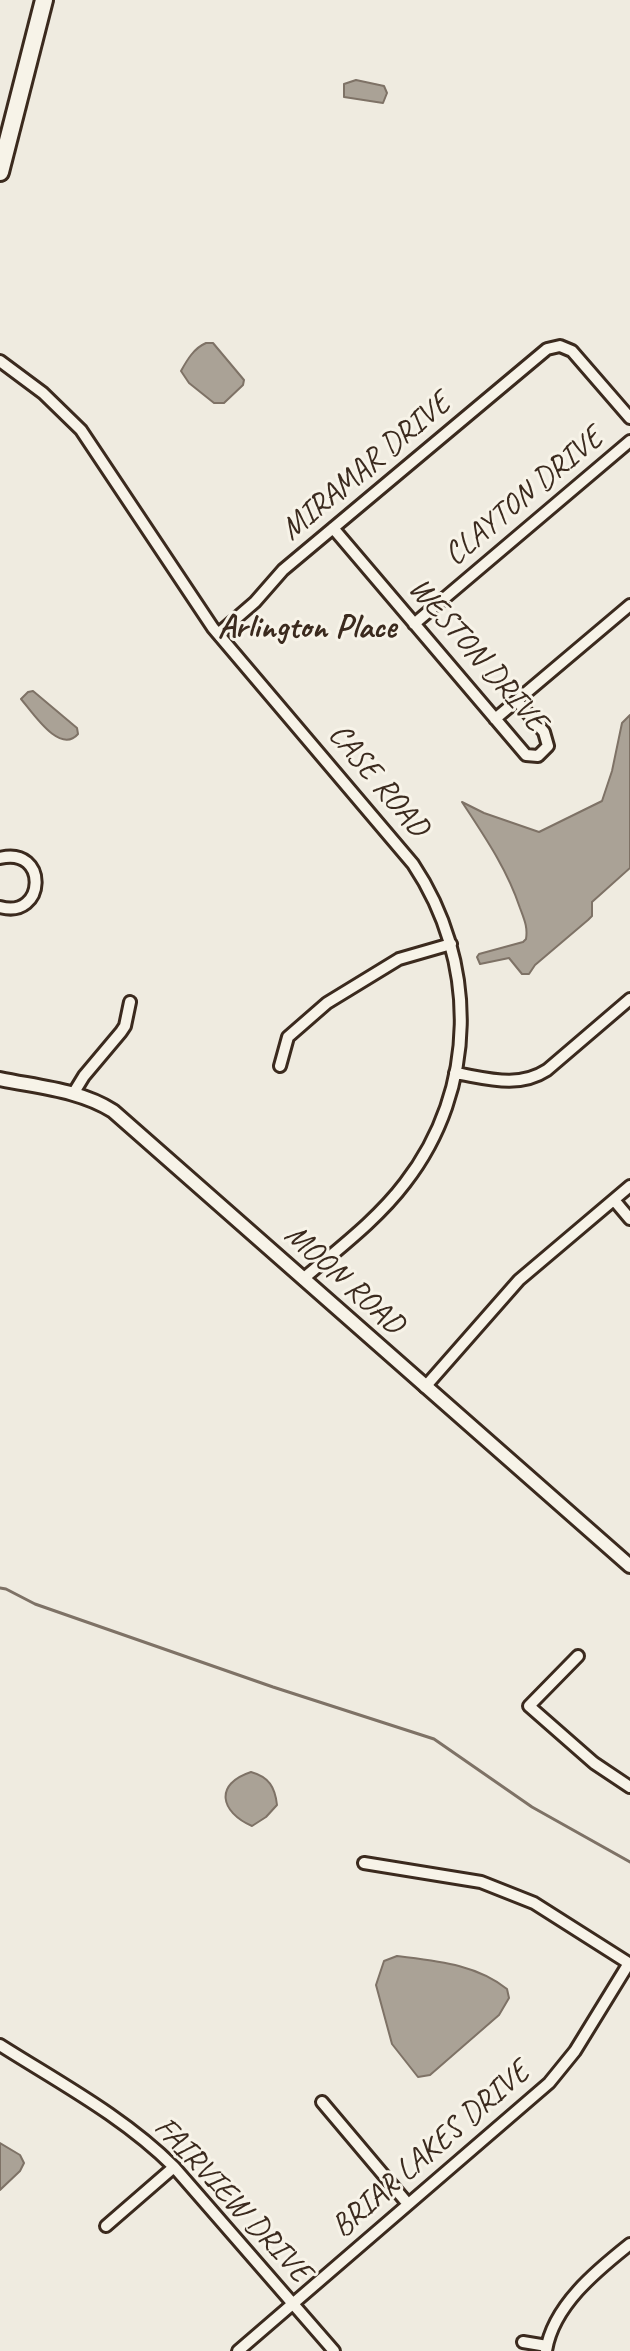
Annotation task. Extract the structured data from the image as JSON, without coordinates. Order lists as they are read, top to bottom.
{
  "streets": {
    "street": [
      "MIRAMAR DRIVE",
      "CLAYTON DRIVE",
      "WESTON DRIVE",
      "CASE ROAD",
      "MOON ROAD",
      "BRIAR LAKES DRIVE",
      "FAIRVIEW DRIVE"
    ]
  },
  "crossings": [
    ["MIRAMAR DRIVE", "WESTON DRIVE"],
    ["MIRAMAR DRIVE", "CASE ROAD"],
    ["CLAYTON DRIVE", "WESTON DRIVE"],
    ["CASE ROAD", "MOON ROAD"],
    ["BRIAR LAKES DRIVE", "FAIRVIEW DRIVE"]
  ],
  "districts": ["Arlington Place"]
}
